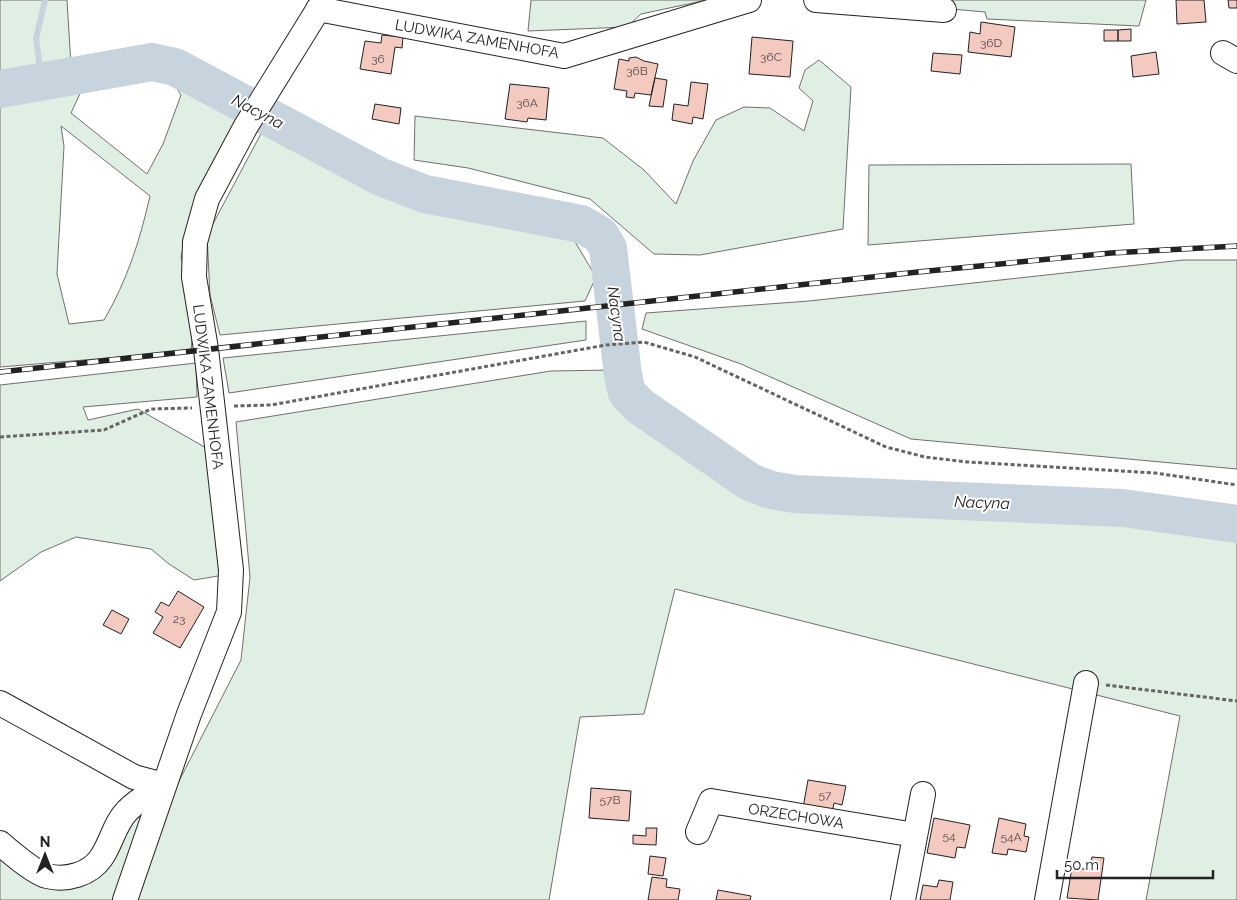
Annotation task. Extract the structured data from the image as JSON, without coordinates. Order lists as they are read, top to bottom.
{
  "streets": {
    "street": ["LUDWIKA ZAMENHOFA", "ORZECHOWA"]
  },
  "water": ["Nacyna"],
  "house_numbers": [
    "36D",
    "36C",
    "36",
    "36B",
    "36A",
    "23",
    "57",
    "57B",
    "54",
    "54A"
  ],
  "scale_bar": "50 m",
  "north": "top"
}
